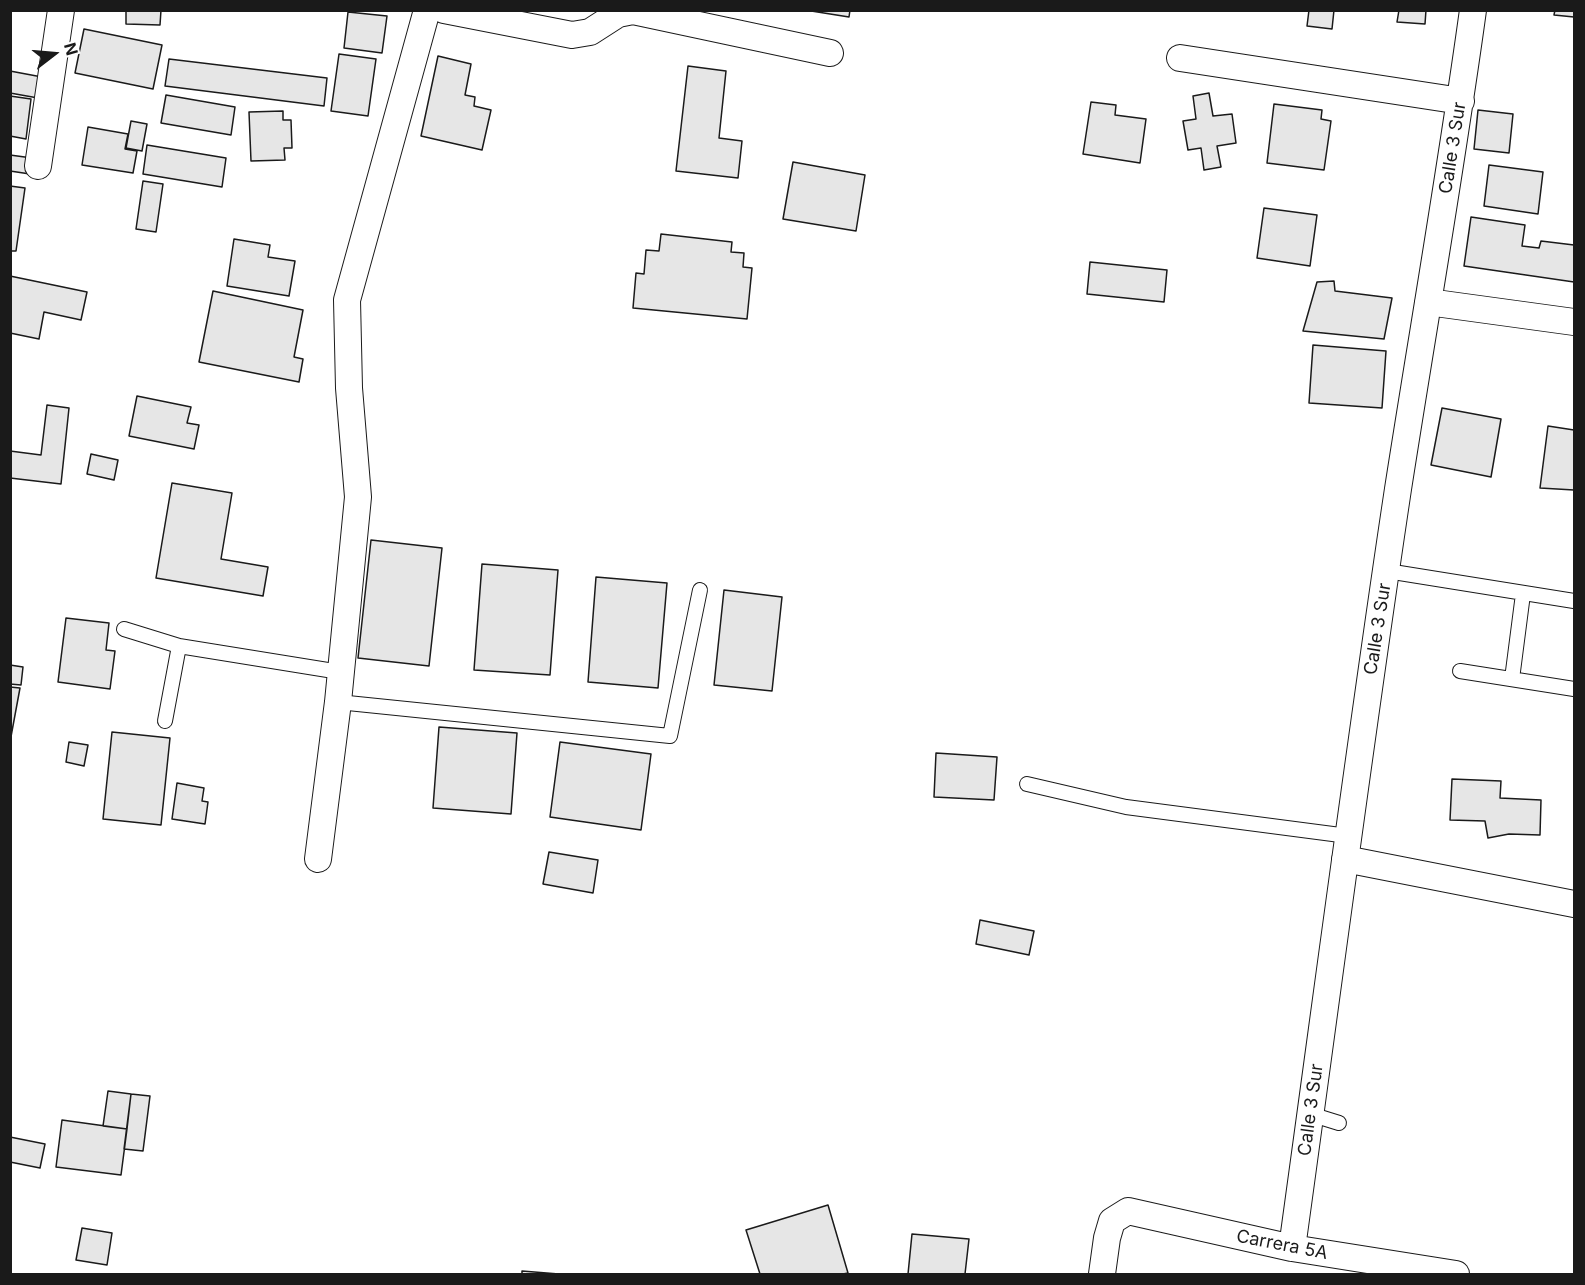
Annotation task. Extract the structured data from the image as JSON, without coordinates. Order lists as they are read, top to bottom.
{
  "streets": {
    "street": ["Calle 3 Sur", "Carrera 5A"]
  },
  "crossings": [
    ["Calle 3 Sur", "Carrera 5A"]
  ],
  "north": "right"
}
